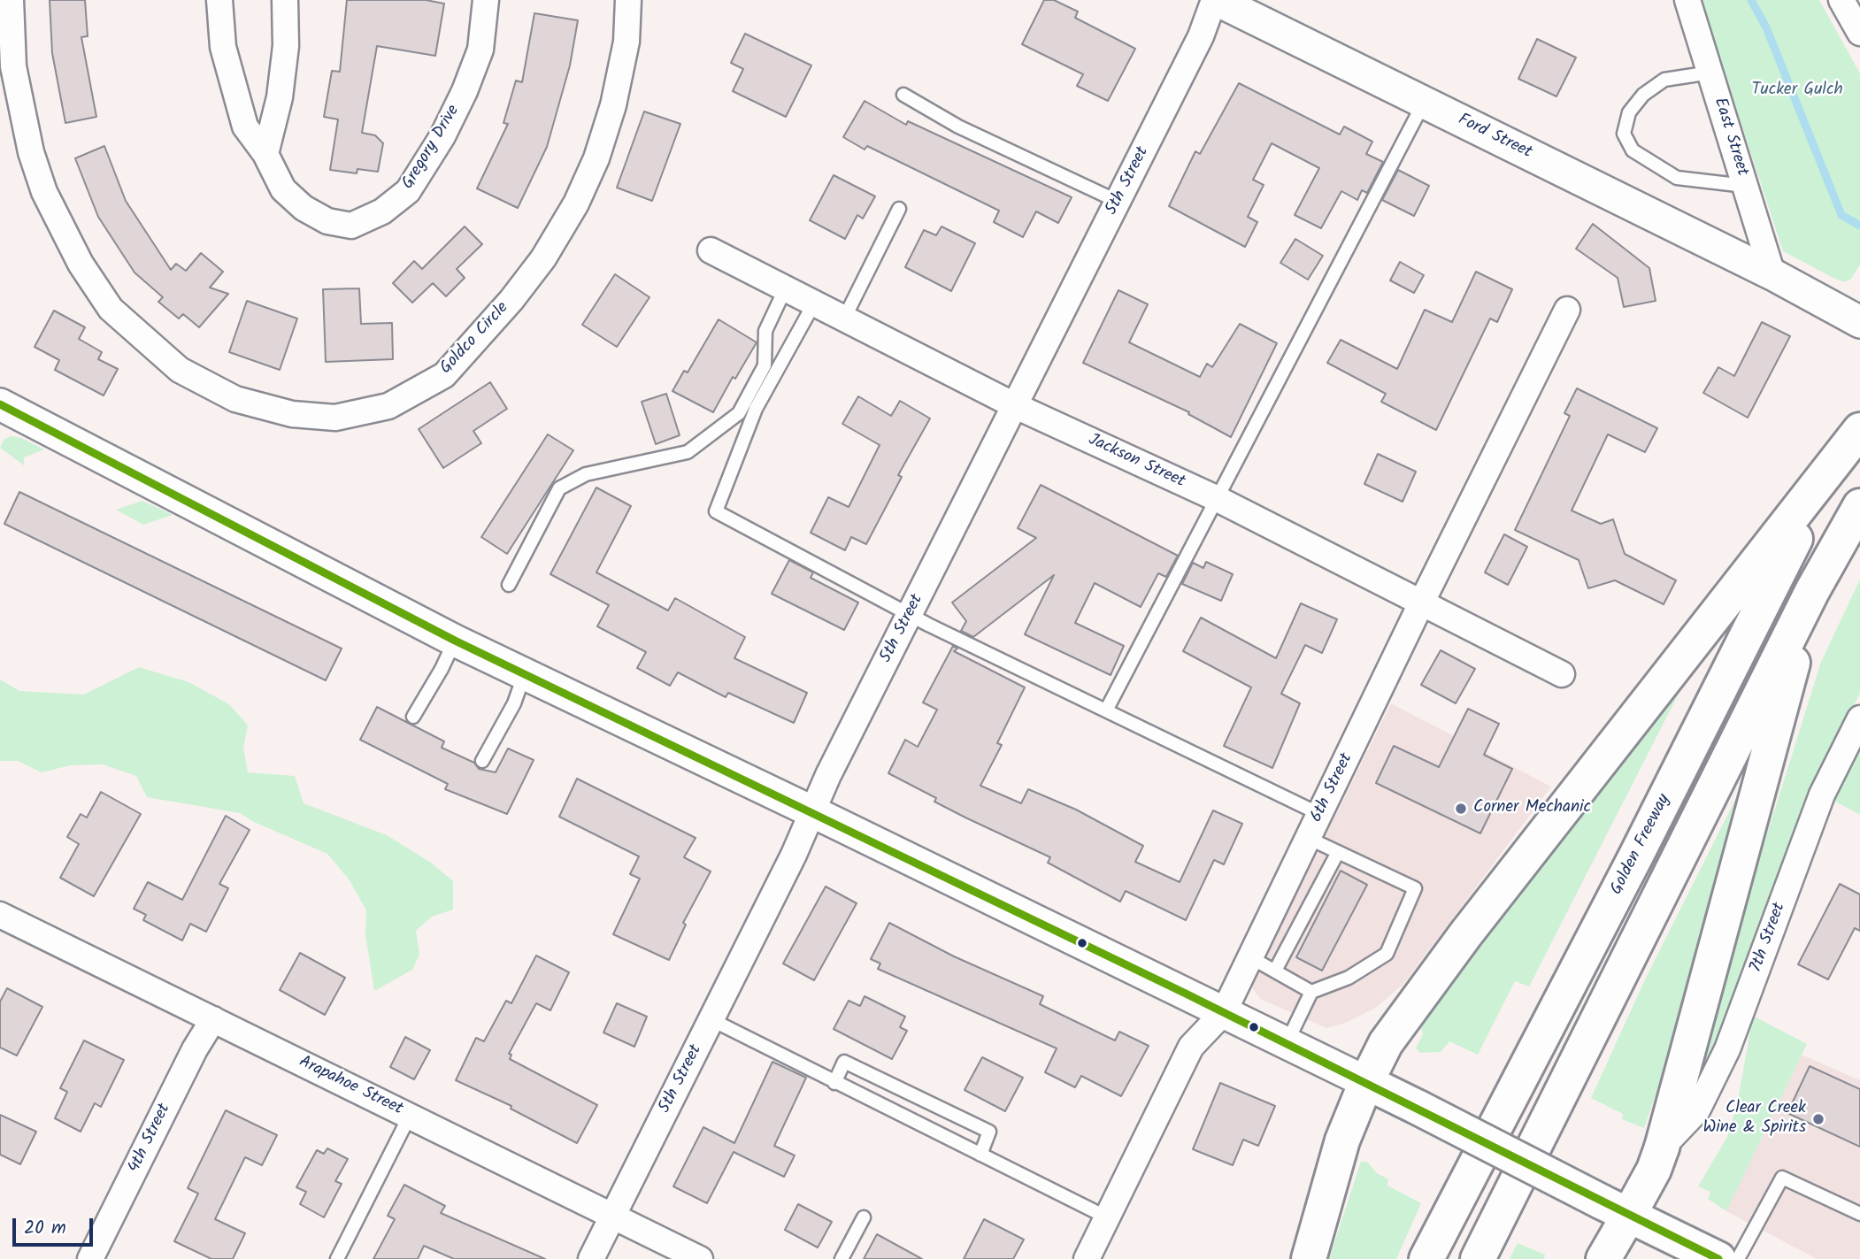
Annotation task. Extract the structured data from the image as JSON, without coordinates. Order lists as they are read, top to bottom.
{
  "streets": {
    "main road": ["Golden Freeway"],
    "street": [
      "Ford Street",
      "East Street",
      "Gregory Drive",
      "5th Street",
      "Goldco Circle",
      "Jackson Street",
      "6th Street",
      "7th Street",
      "Arapahoe Street",
      "4th Street"
    ]
  },
  "crossings": [
    ["Ford Street", "East Street"],
    ["Ford Street", "5th Street"],
    ["5th Street", "Jackson Street"],
    ["5th Street", "Arapahoe Street"],
    ["Jackson Street", "6th Street"],
    ["Arapahoe Street", "4th Street"]
  ],
  "parks": ["Tucker Gulch"],
  "places": ["Corner Mechanic", "Clear Creek Wine & Spirits"],
  "scale_bar": "20 m"
}
